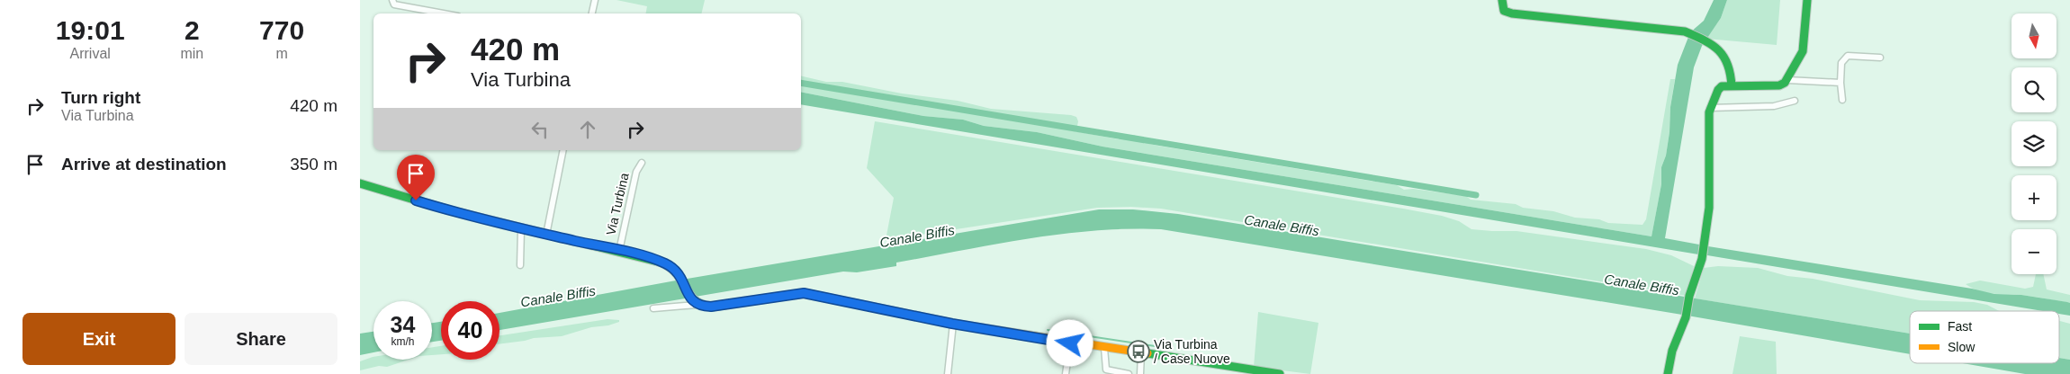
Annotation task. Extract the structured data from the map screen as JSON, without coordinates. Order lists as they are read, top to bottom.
{
  "streets": {
    "street": ["Via Turbina"]
  },
  "water": ["Canale Biffis"],
  "places": {
    "bus stop": ["Via Turbina / Case Nuove"]
  },
  "legend": ["Fast", "Slow"],
  "north": "bottom",
  "page": {
    "eta": [
      "19:01",
      "Arrival",
      "2",
      "min",
      "770",
      "m"
    ],
    "map_buttons": ["+", "−"],
    "turn": ["420 m", "Via Turbina"],
    "list": [
      {
        "name": "Turn right",
        "note": "Via Turbina",
        "value": "420 m"
      },
      {
        "name": "Arrive at destination",
        "value": "350 m"
      }
    ],
    "speed": "34 km/h",
    "limit": "40",
    "buttons": ["Exit", "Share"]
  }
}
